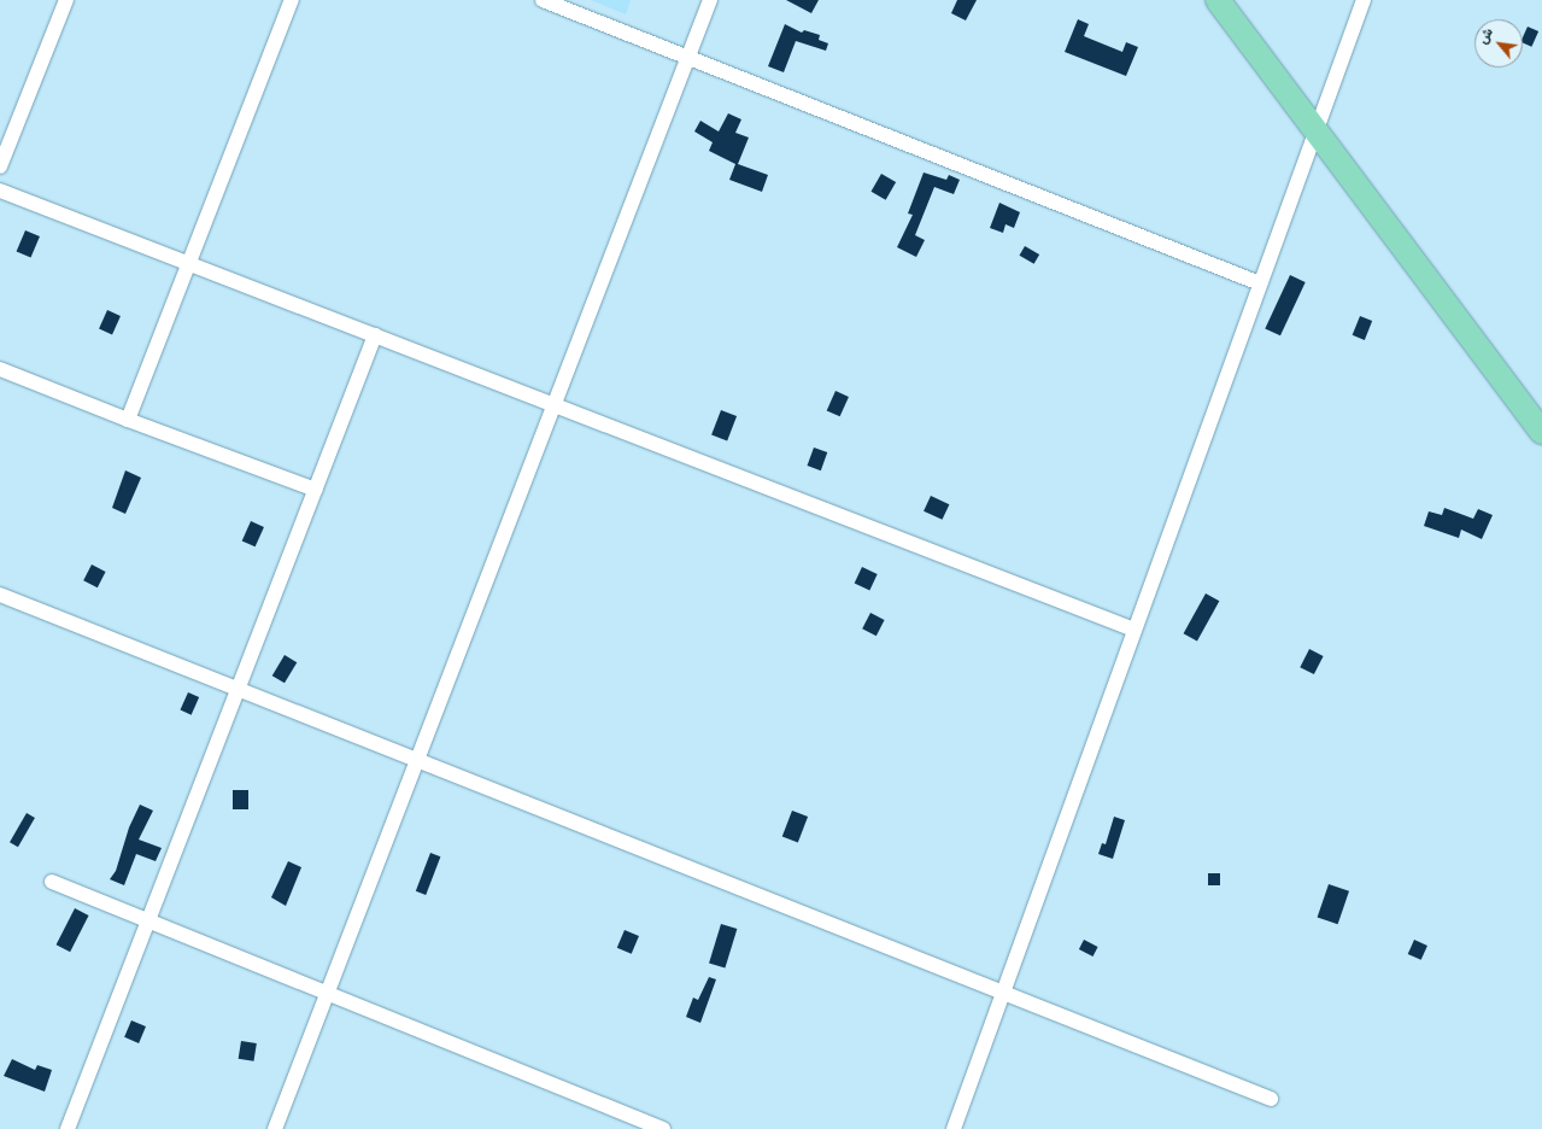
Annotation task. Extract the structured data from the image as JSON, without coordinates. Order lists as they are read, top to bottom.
{
  "north": "top left"
}
